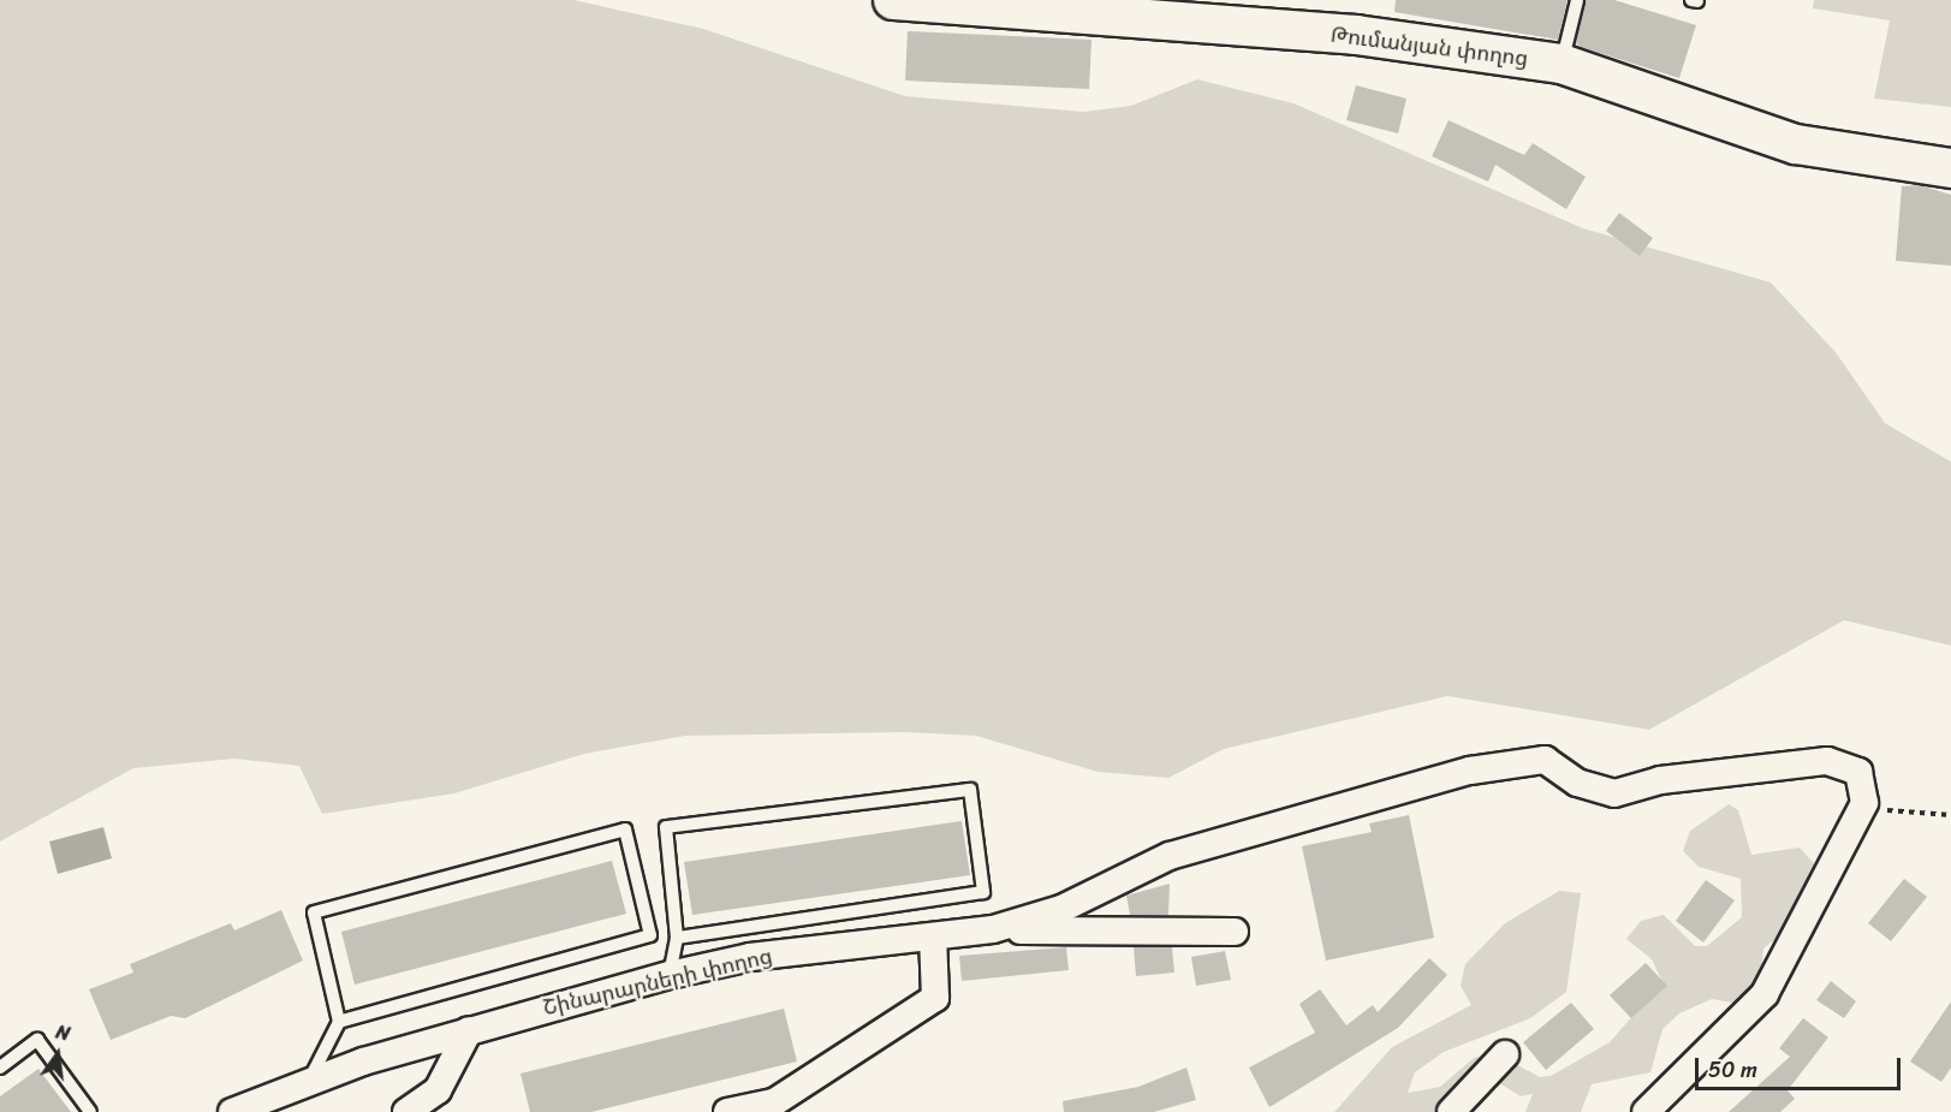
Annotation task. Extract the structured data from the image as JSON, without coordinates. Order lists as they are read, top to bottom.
{
  "streets": {
    "street": ["Թումանյան փողոց", "Շինարարների փողոց"]
  },
  "scale_bar": "50 m",
  "north": "top"
}
